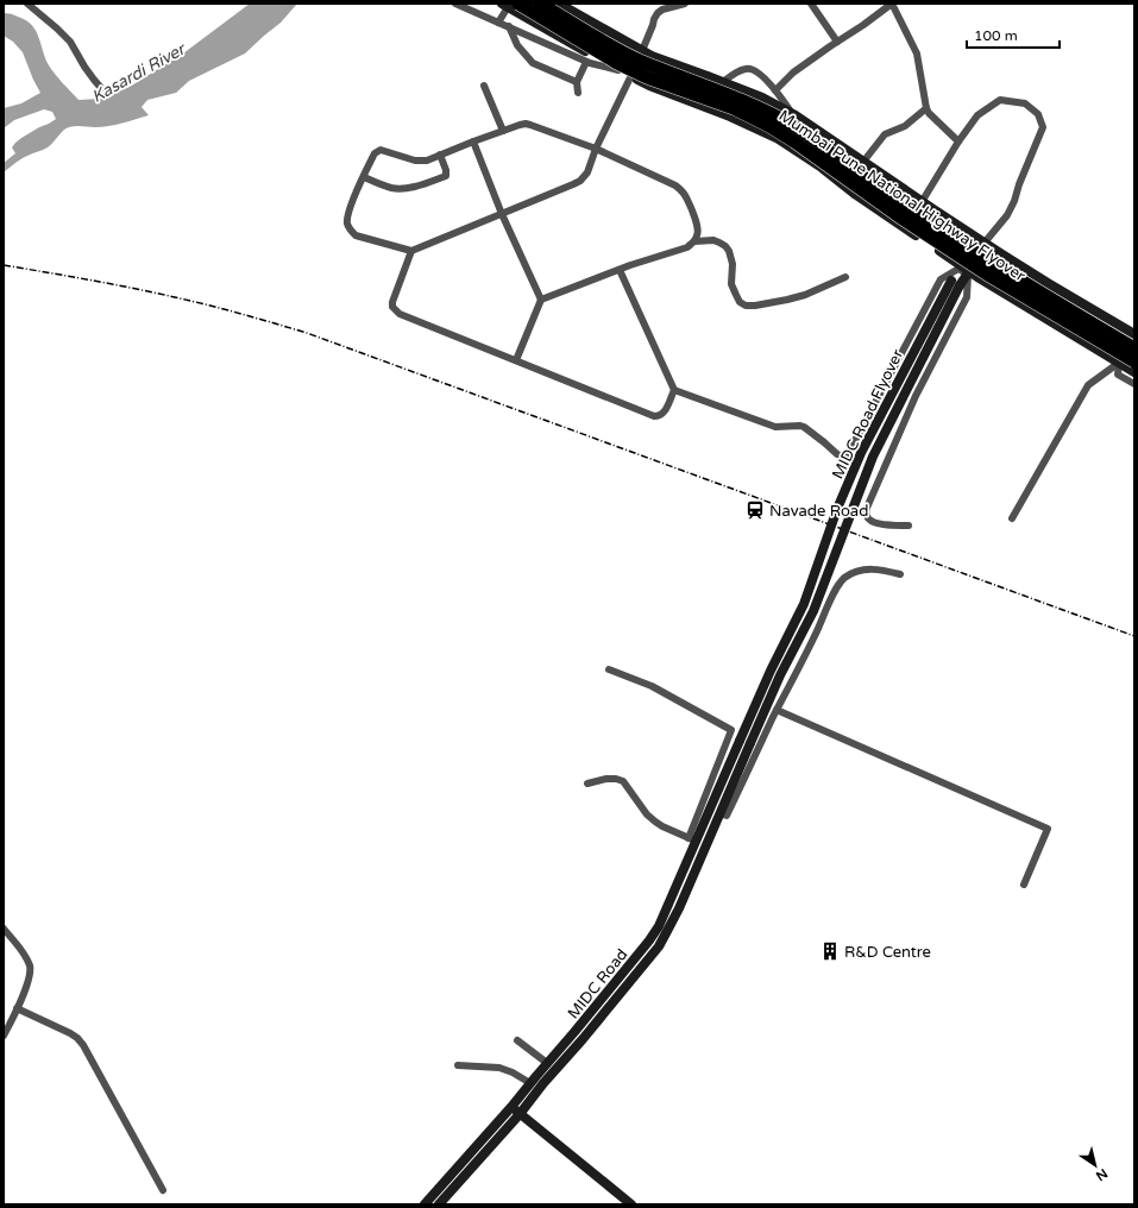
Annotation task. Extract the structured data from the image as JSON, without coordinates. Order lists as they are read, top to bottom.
{
  "streets": {
    "highway": ["Mumbai Pune National Highway Flyover"],
    "main road": ["MIDC Road Flyover", "MIDC Road"]
  },
  "crossings": [
    ["MIDC Road Flyover", "MIDC Road"]
  ],
  "water": ["Kasardi River"],
  "places": {
    "station": ["Navade Road"],
    "building": ["R&D Centre"]
  },
  "scale_bar": "100 m",
  "north": "bottom right"
}
